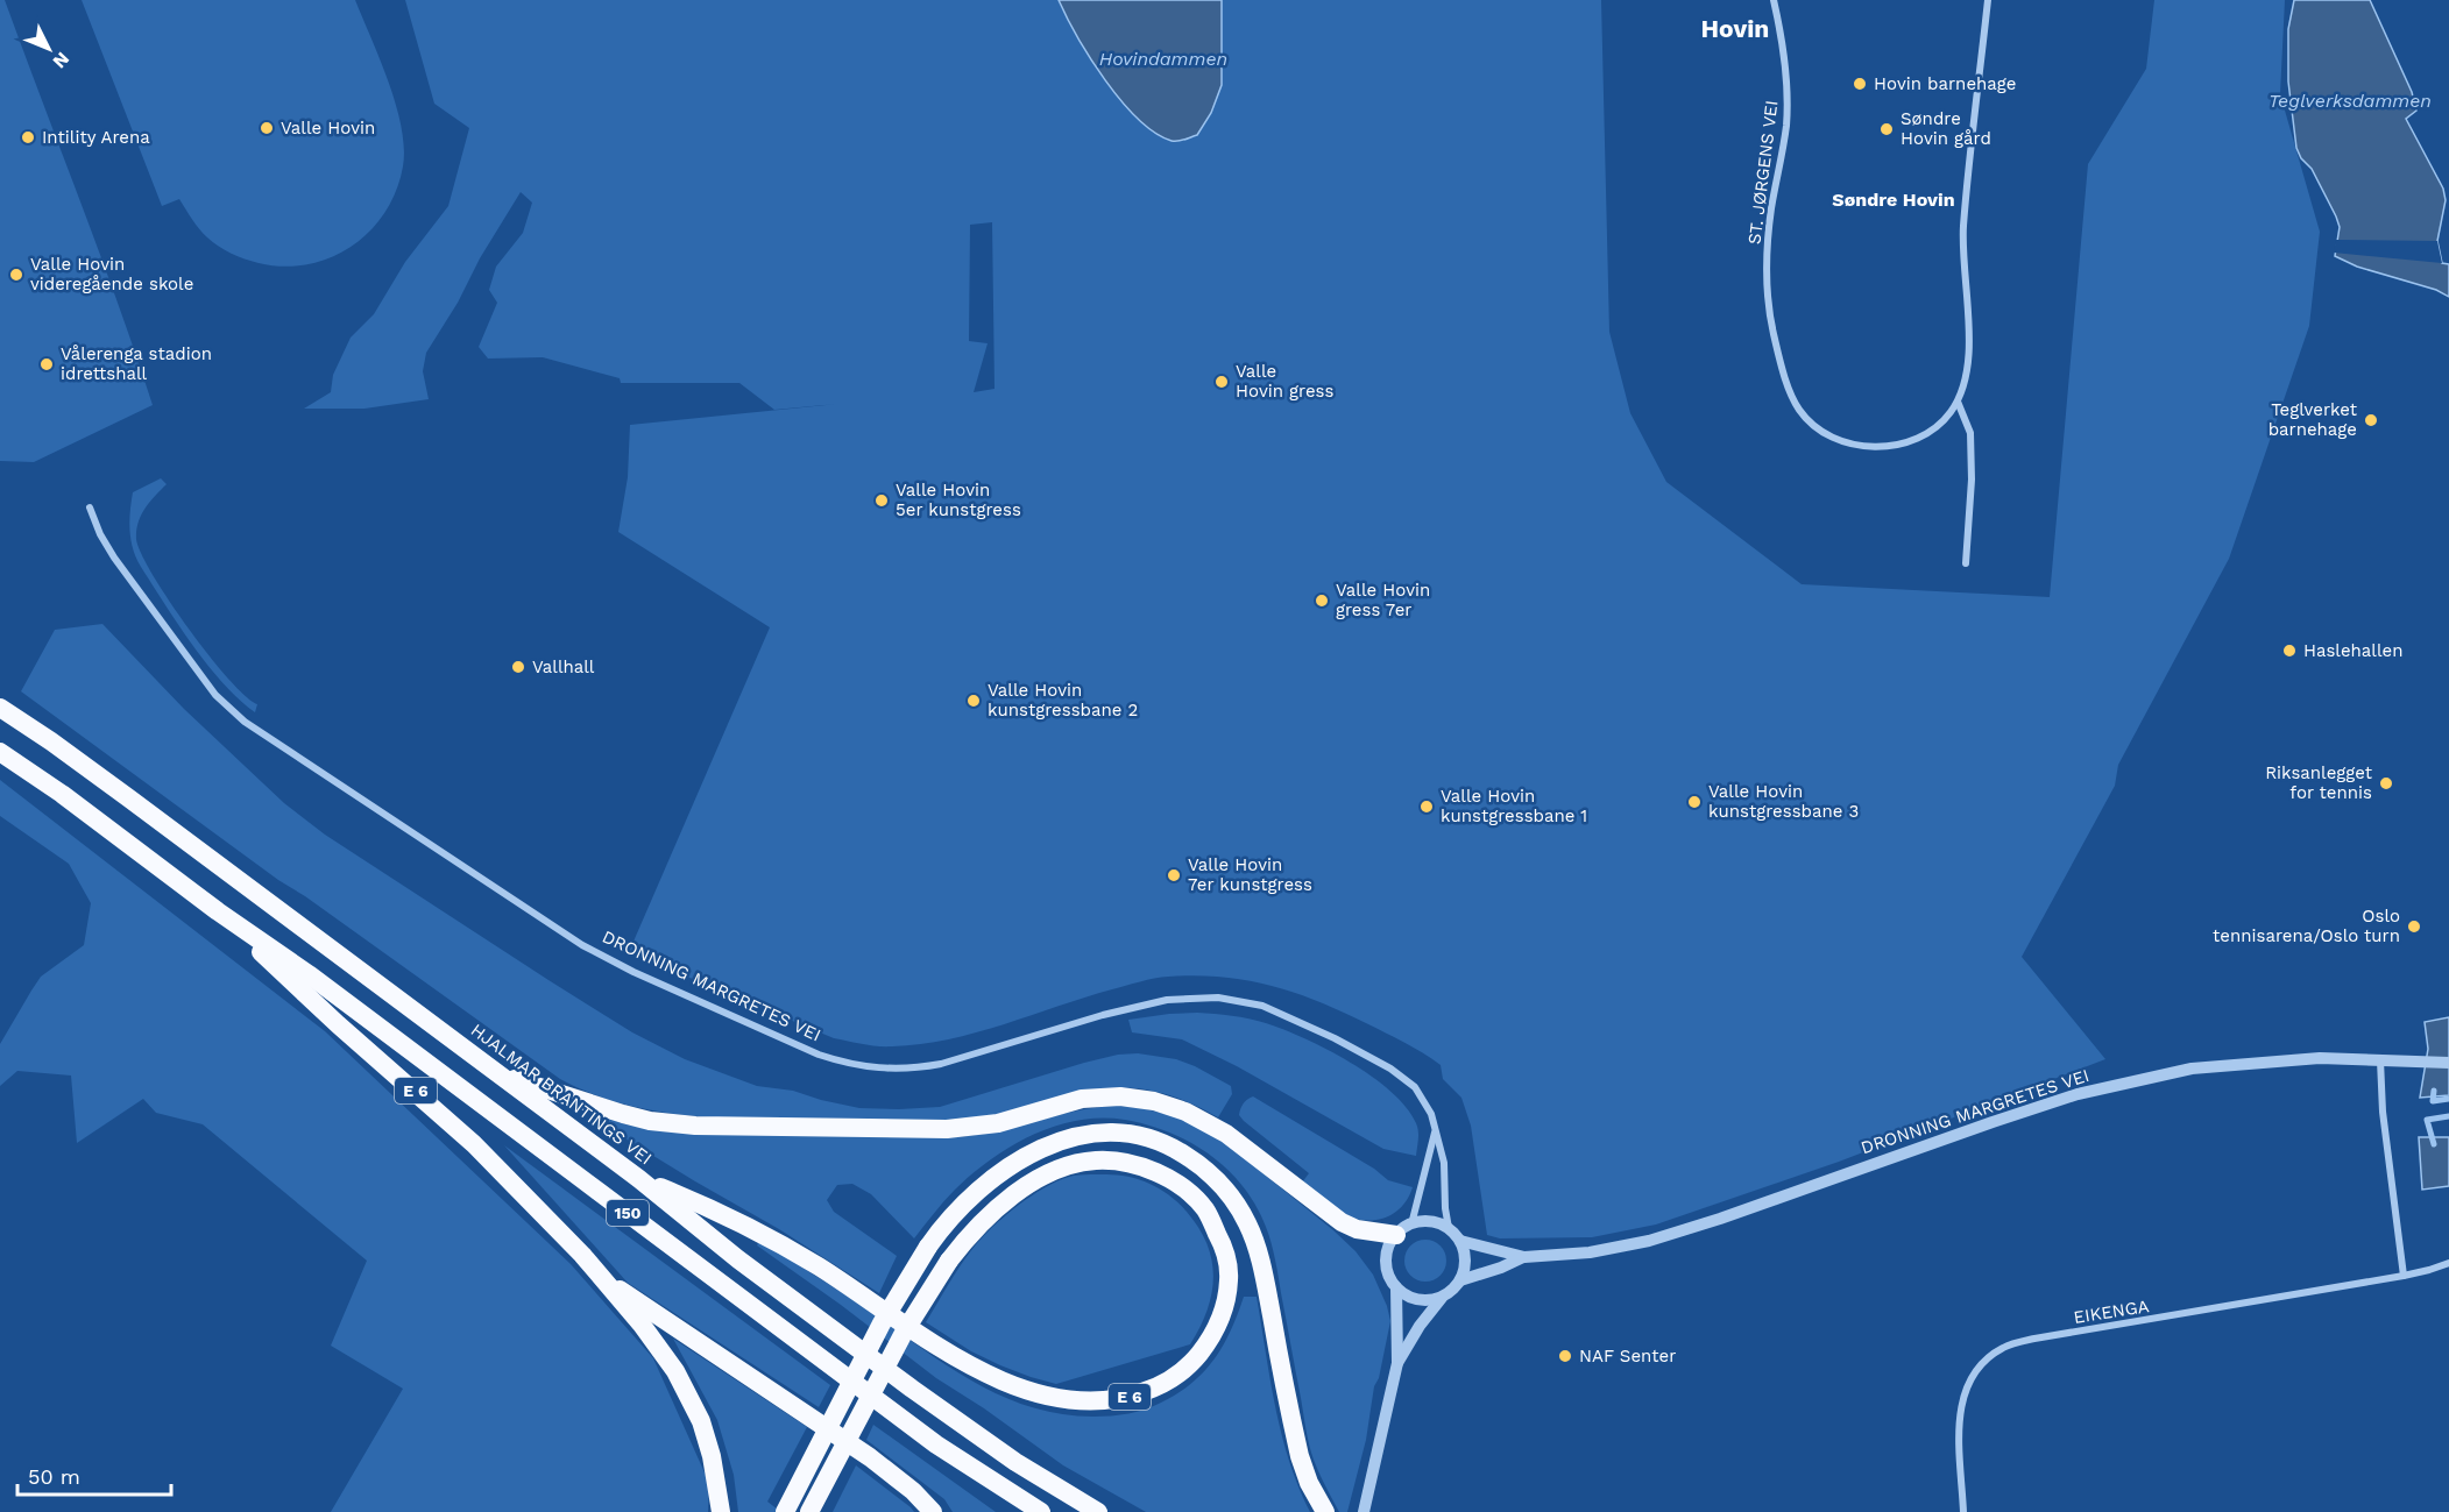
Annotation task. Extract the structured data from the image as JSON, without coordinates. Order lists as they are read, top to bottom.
{
  "streets": {
    "highway": ["E 6", "HJALMAR BRANTINGS VEI", "150"],
    "street": ["ST. JØRGENS VEI", "DRONNING MARGRETES VEI", "EIKENGA"]
  },
  "crossings": [
    ["E 6", "HJALMAR BRANTINGS VEI"],
    ["E 6", "150"]
  ],
  "districts": ["Hovin", "Søndre Hovin"],
  "water": ["Hovindammen", "Teglverksdammen"],
  "places": [
    "Hovin barnehage",
    "Valle Hovin",
    "Søndre Hovin gård",
    "Intility Arena",
    "Valle Hovin videregående skole",
    "Vålerenga stadion idrettshall",
    "Valle Hovin gress",
    "Teglverket barnehage",
    "Valle Hovin 5er kunstgress",
    "Valle Hovin gress 7er",
    "Haslehallen",
    "Vallhall",
    "Valle Hovin kunstgressbane 2",
    "Riksanlegget for tennis",
    "Valle Hovin kunstgressbane 3",
    "Valle Hovin kunstgressbane 1",
    "Valle Hovin 7er kunstgress",
    "Oslo tennisarena/Oslo turn",
    "NAF Senter"
  ],
  "scale_bar": "50 m",
  "north": "bottom right"
}
